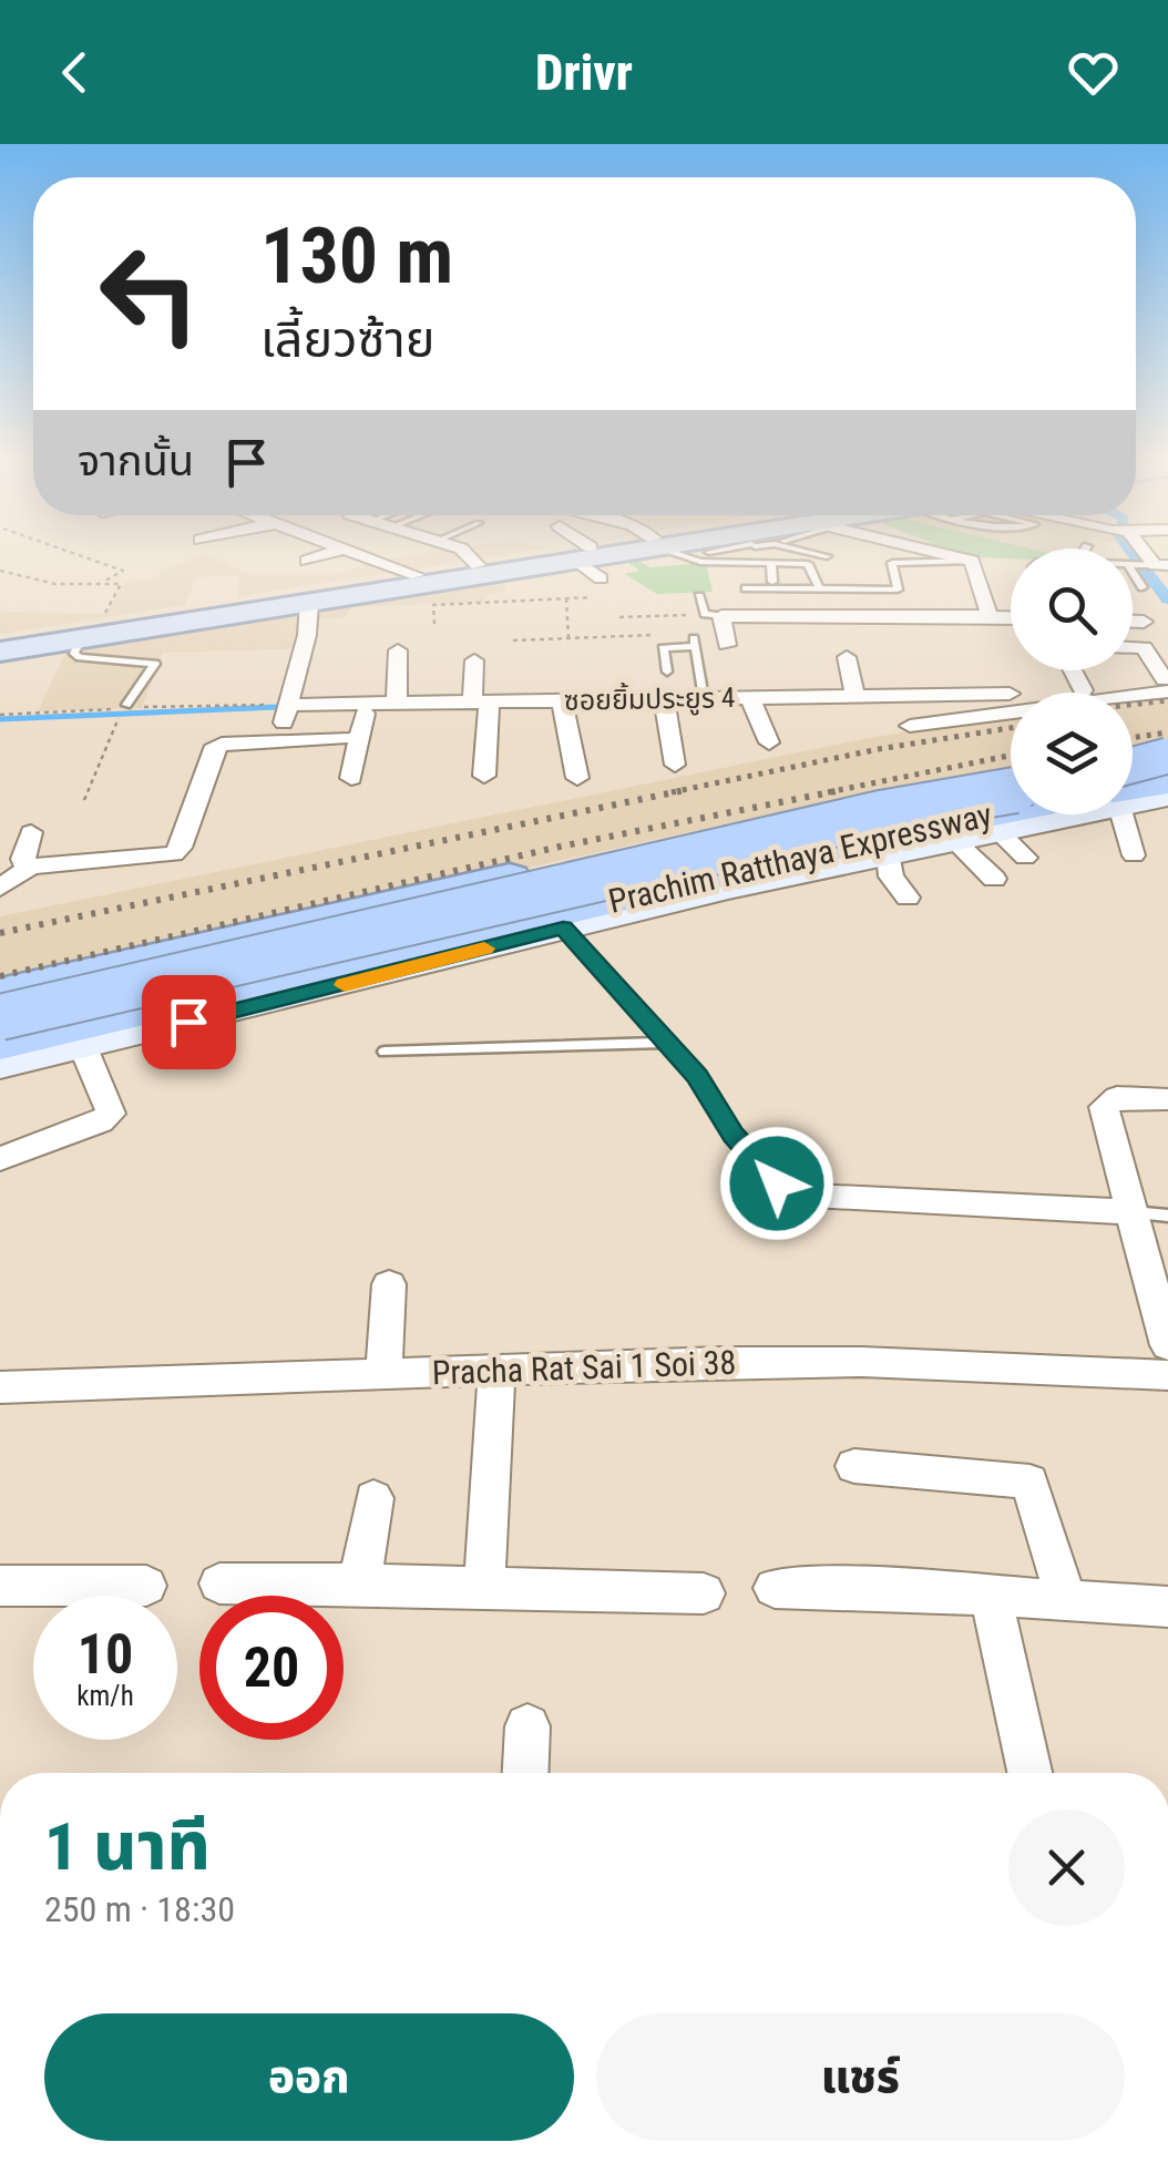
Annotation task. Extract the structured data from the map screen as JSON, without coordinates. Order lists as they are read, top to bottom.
{
  "streets": {
    "highway": ["Prachim Ratthaya Expressway"],
    "street": ["ซอยยิ้มประยูร 4", "Pracha Rat Sai 1 Soi 38"]
  },
  "page": {
    "header": "Drivr",
    "turn": ["130 m", "เลี้ยวซ้าย"],
    "then": "จากนั้น",
    "speed": "10 km/h",
    "limit": "20",
    "heading": ["1 นาที", "250 m · 18:30"],
    "buttons": ["ออก", "แชร์"]
  }
}
